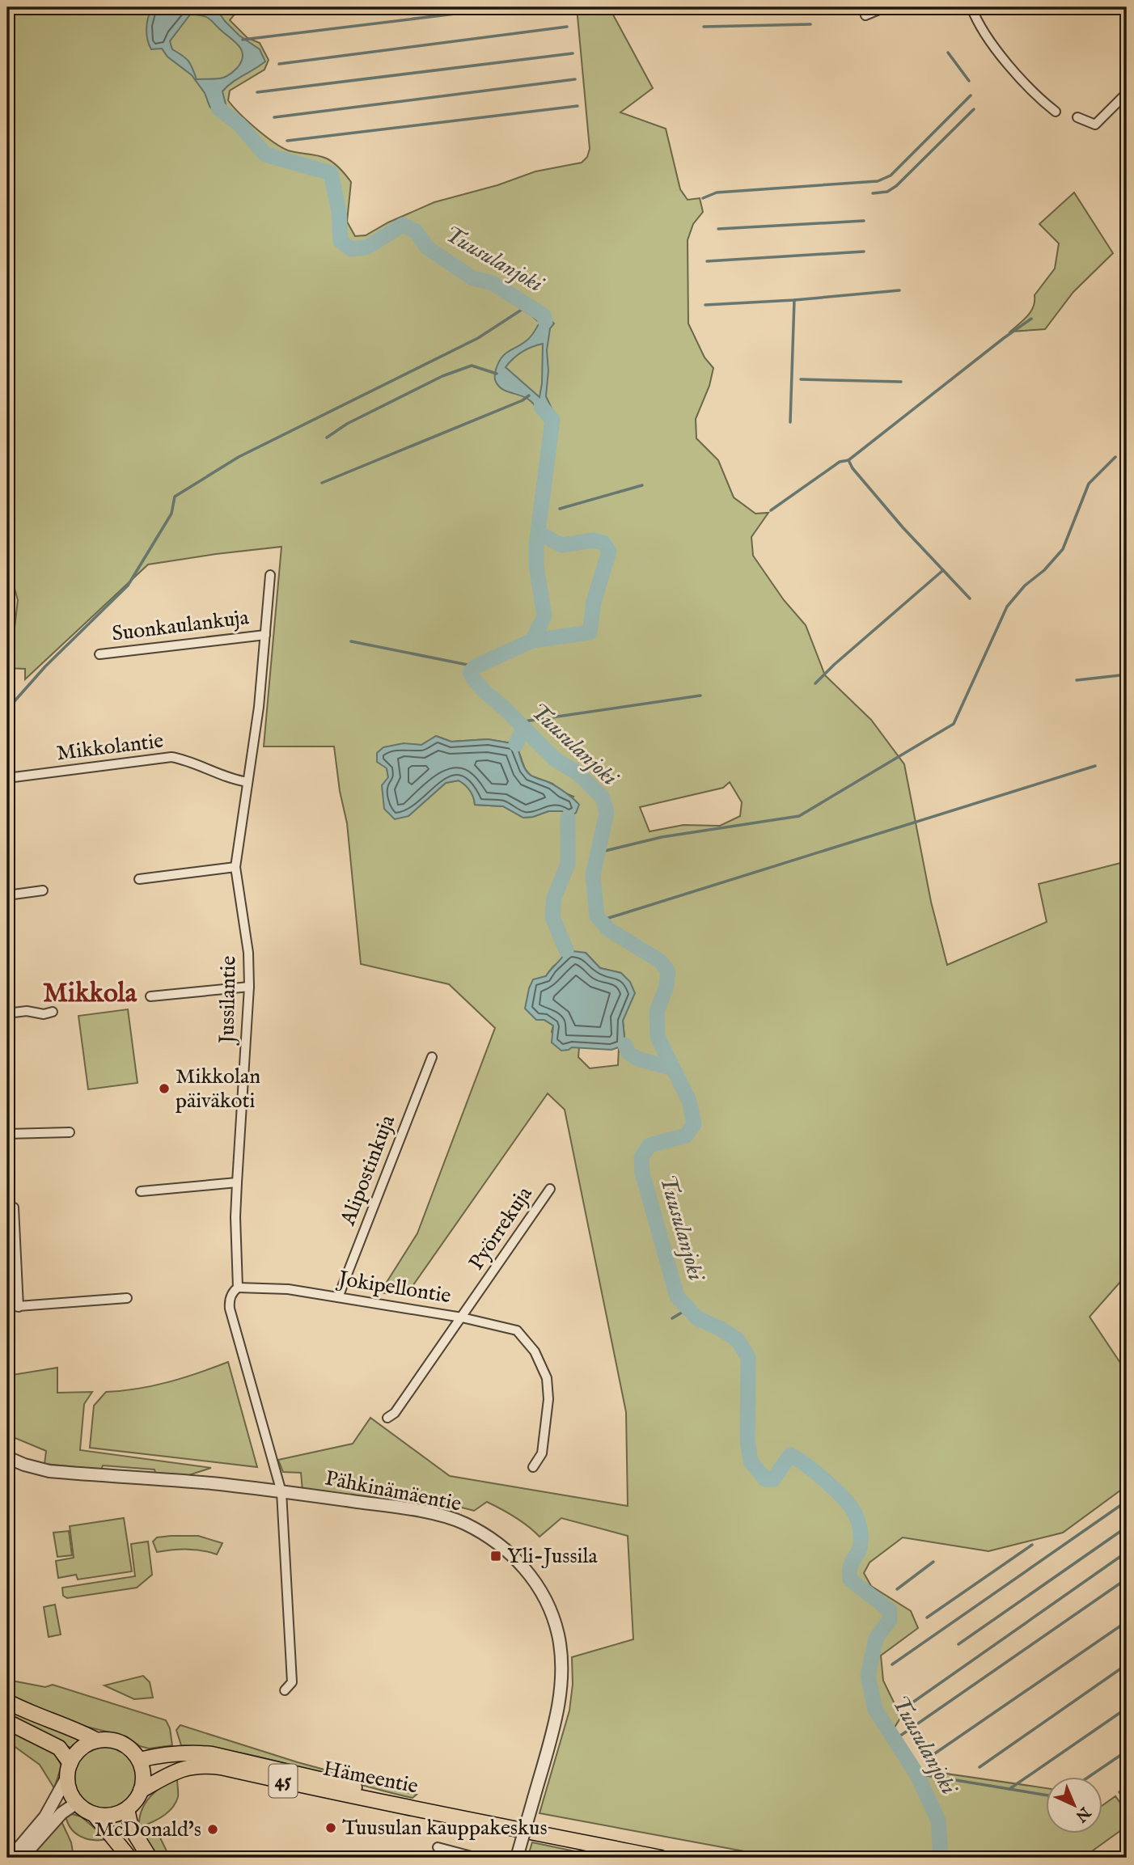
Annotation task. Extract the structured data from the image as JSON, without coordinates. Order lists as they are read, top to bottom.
{
  "streets": {
    "main road": ["Hämeentie", "45"],
    "street": [
      "Suonkaulankuja",
      "Mikkolantie",
      "Jussilantie",
      "Alipostinkuja",
      "Pyörrekuja",
      "Jokipellontie",
      "Pähkinämäentie"
    ]
  },
  "crossings": [
    ["Suonkaulankuja", "Jussilantie"],
    ["Mikkolantie", "Jussilantie"],
    ["Jussilantie", "Jokipellontie"],
    ["Jussilantie", "Pähkinämäentie"],
    ["Alipostinkuja", "Jokipellontie"],
    ["Pyörrekuja", "Jokipellontie"],
    ["Hämeentie", "45"]
  ],
  "districts": ["Mikkola"],
  "water": ["Tuusulanjoki"],
  "places": {
    "other": ["Mikkolan päiväkoti", "Tuusulan kauppakeskus", "McDonald's"],
    "transit": ["Yli-Jussila"]
  },
  "north": "bottom right"
}
